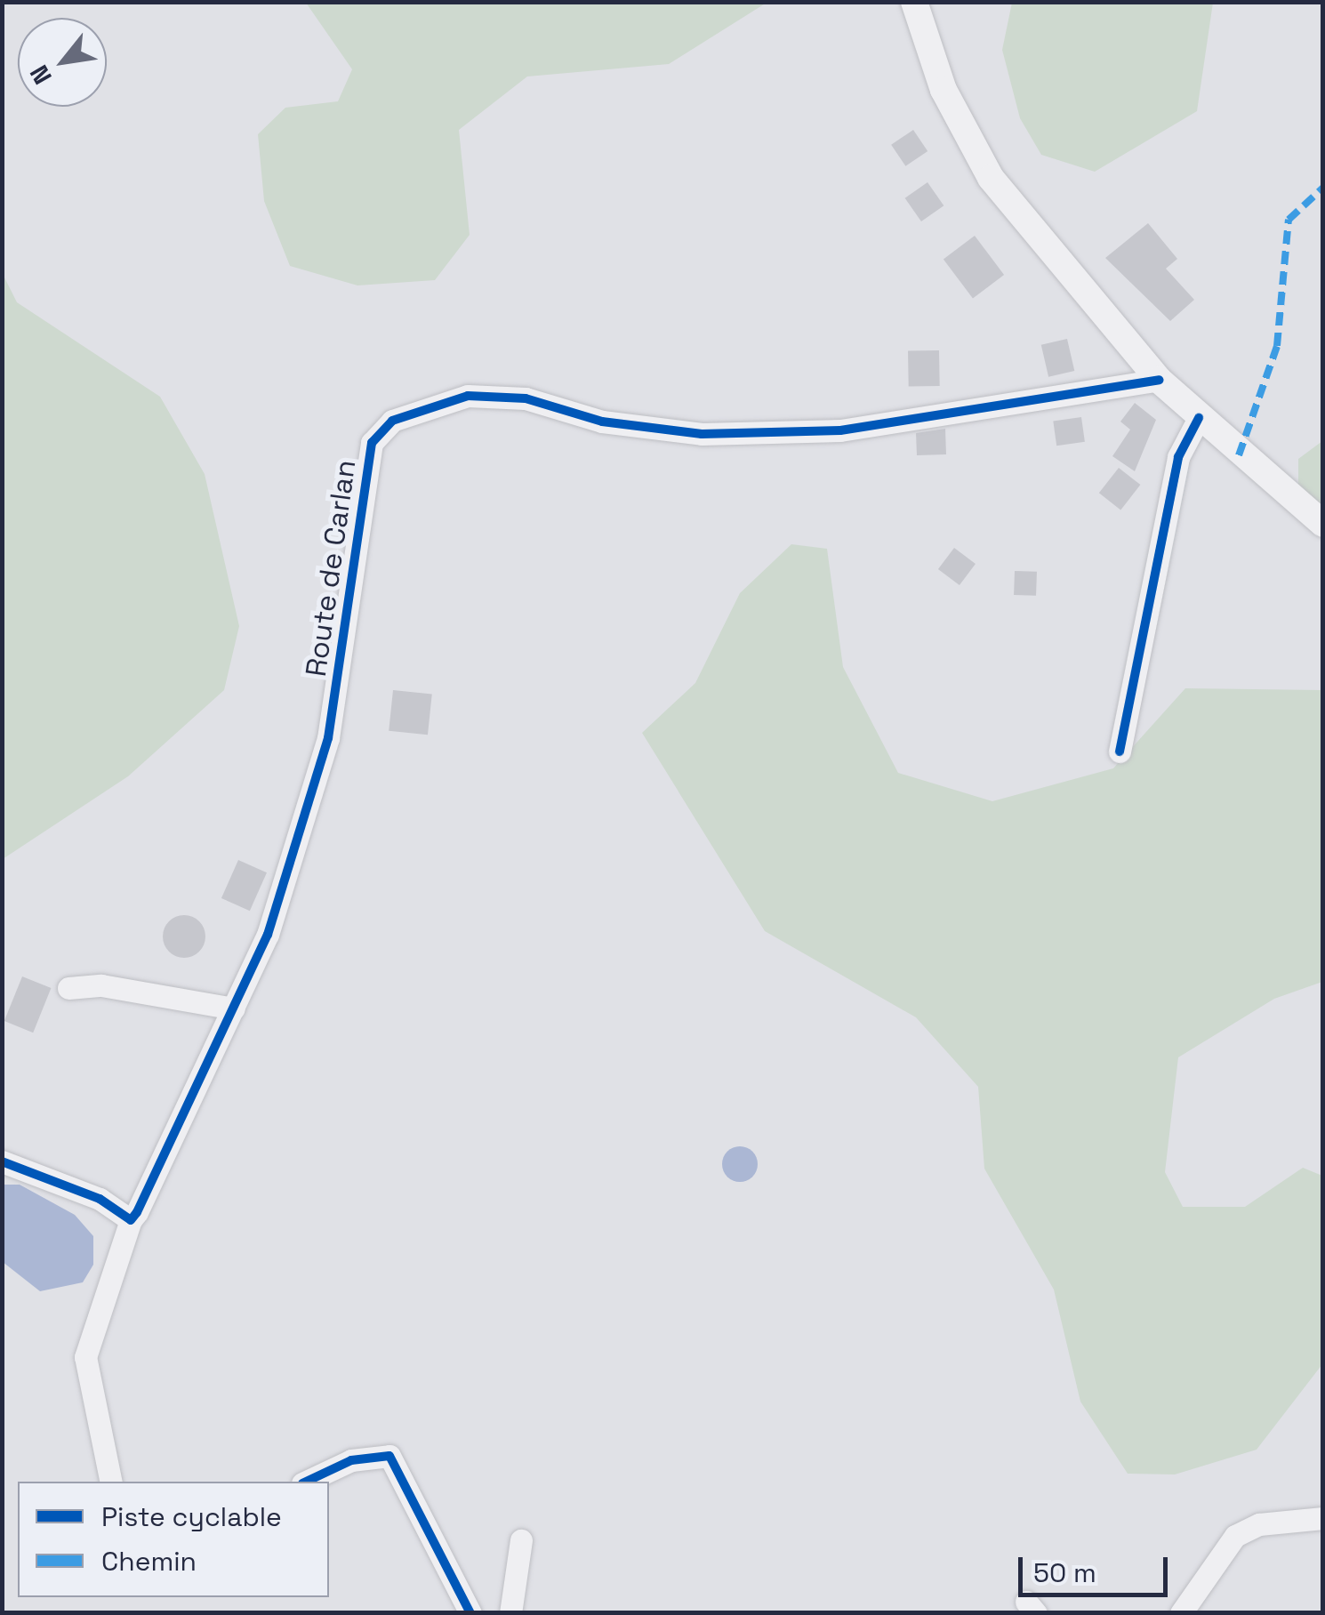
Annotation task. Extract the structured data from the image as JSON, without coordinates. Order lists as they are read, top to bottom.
{
  "streets": {
    "street": ["Route de Carlan"]
  },
  "legend": ["Piste cyclable", "Chemin"],
  "scale_bar": "50 m",
  "north": "bottom left"
}
